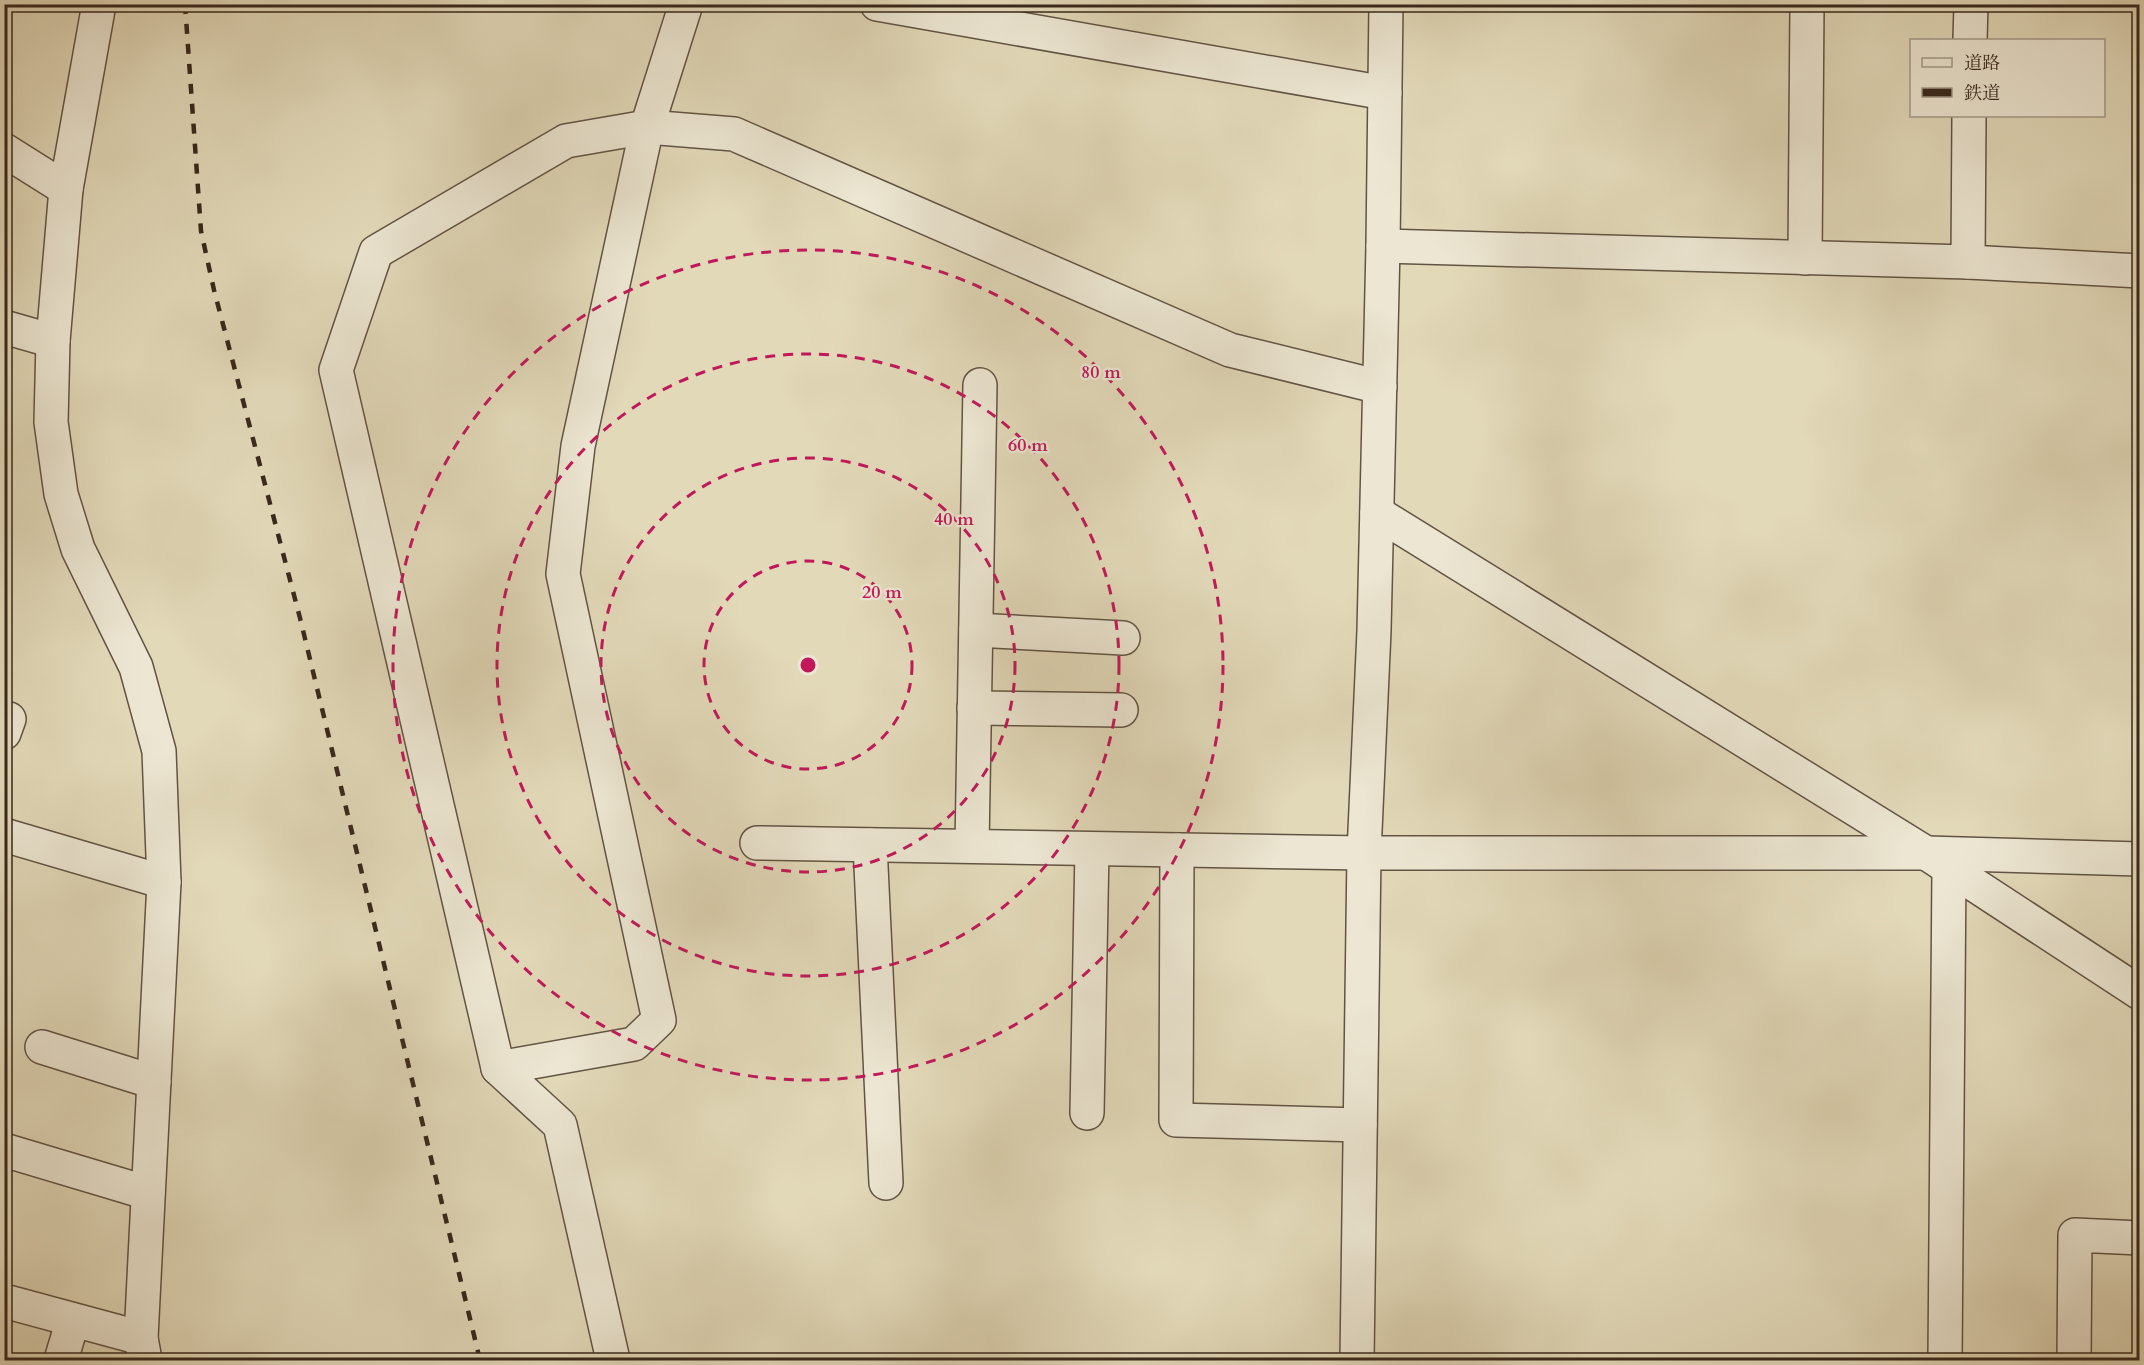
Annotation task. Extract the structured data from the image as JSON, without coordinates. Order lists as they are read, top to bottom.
{
  "legend": ["道路", "鉄道"],
  "rings": [
    "80 m",
    "60 m",
    "40 m",
    "20 m"
  ]
}
